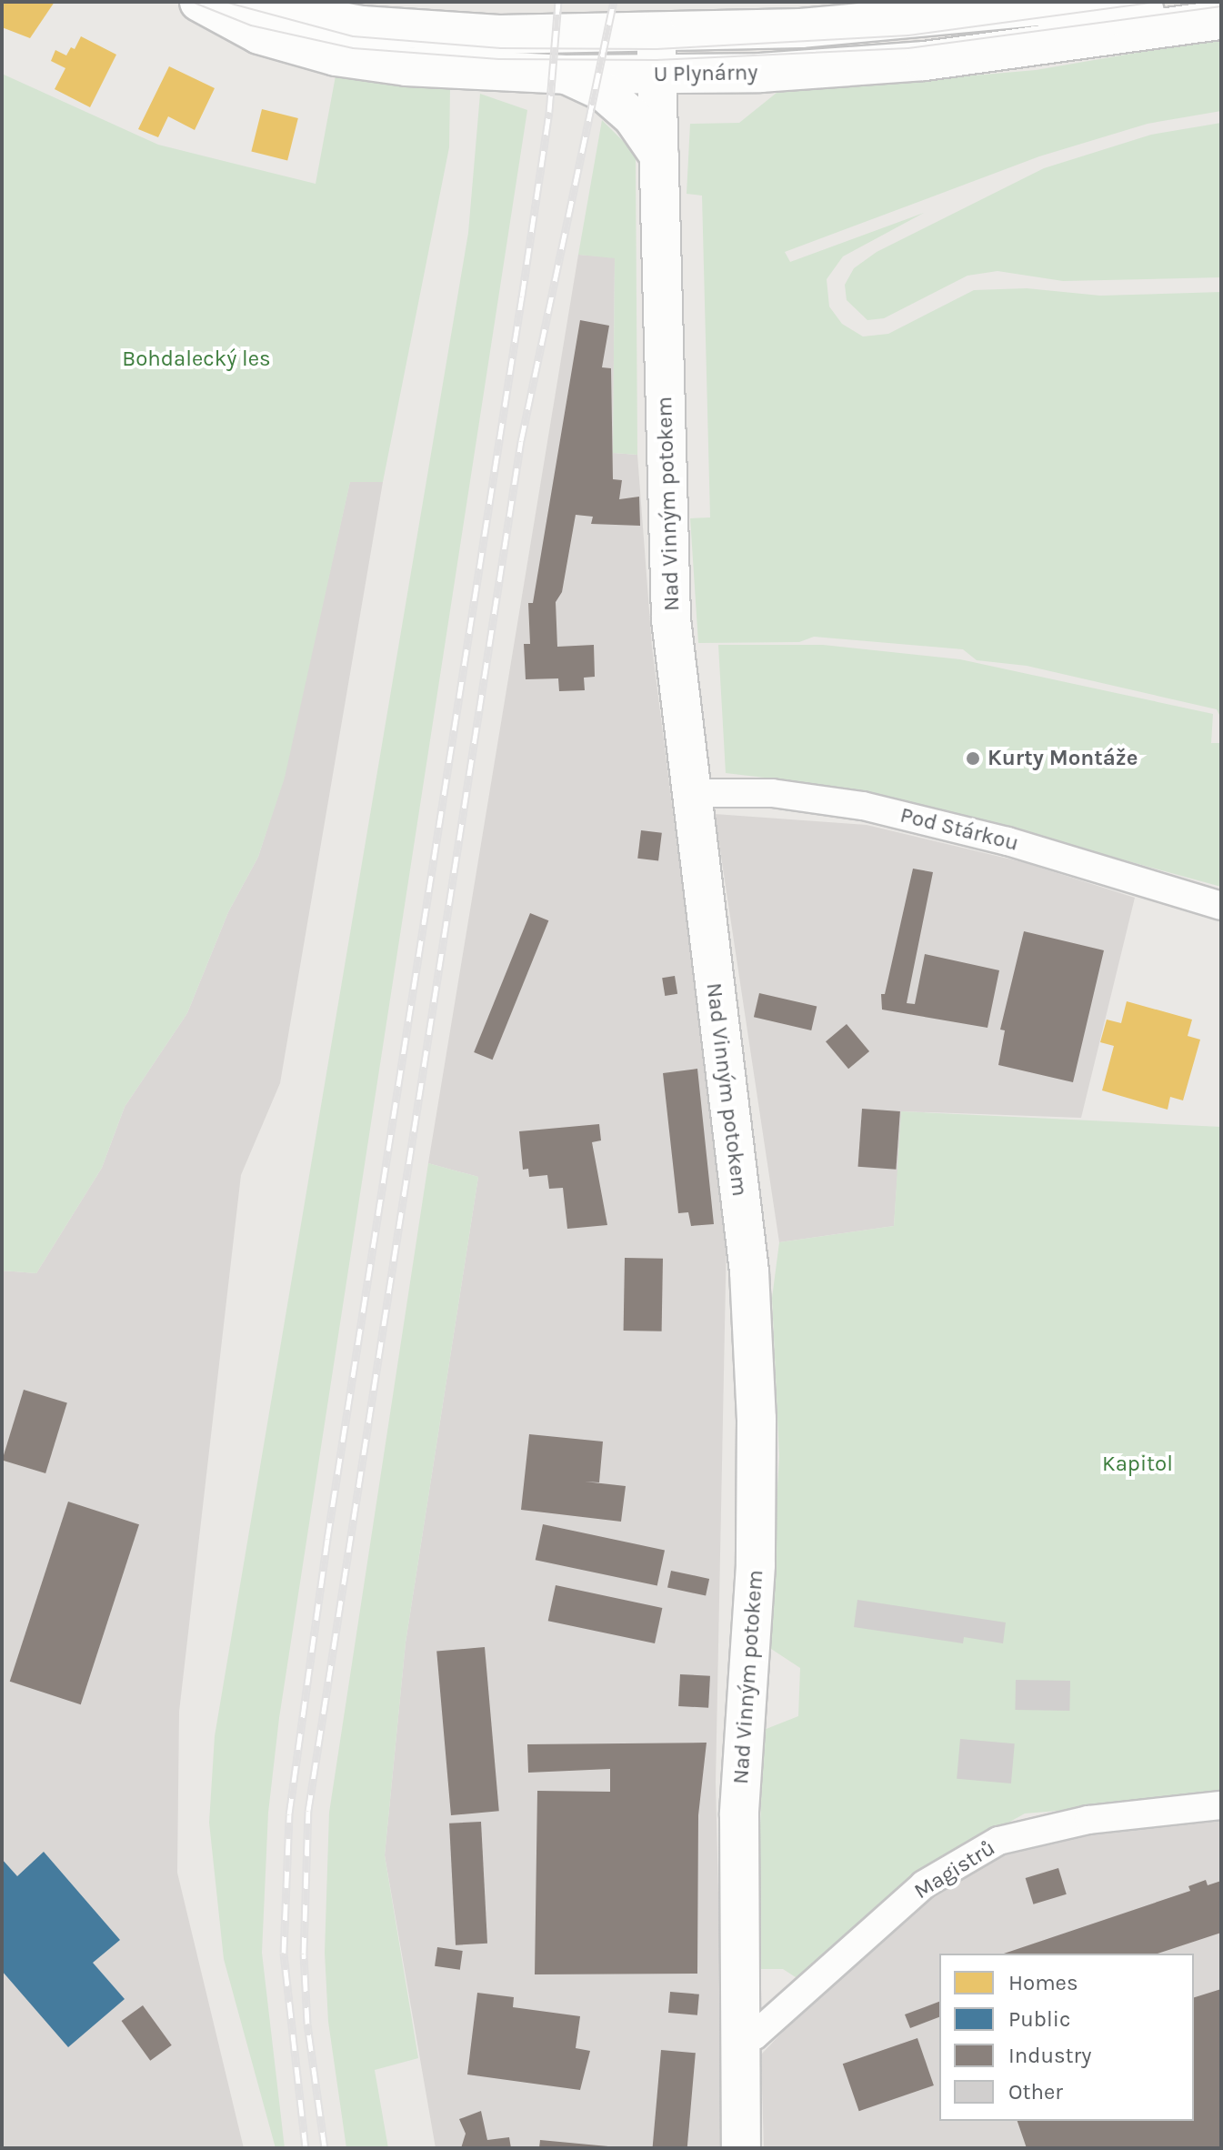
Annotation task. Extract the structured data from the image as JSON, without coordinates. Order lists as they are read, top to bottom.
{
  "streets": {
    "street": [
      "U Plynárny",
      "Nad Vinným potokem",
      "Pod Stárkou",
      "Magistrů"
    ]
  },
  "crossings": [
    ["U Plynárny", "Nad Vinným potokem"],
    ["Nad Vinným potokem", "Pod Stárkou"],
    ["Nad Vinným potokem", "Magistrů"]
  ],
  "parks": ["Bohdalecký les", "Kapitol"],
  "places": ["Kurty Montáže"],
  "legend": [
    "Homes",
    "Public",
    "Industry",
    "Other"
  ]
}
